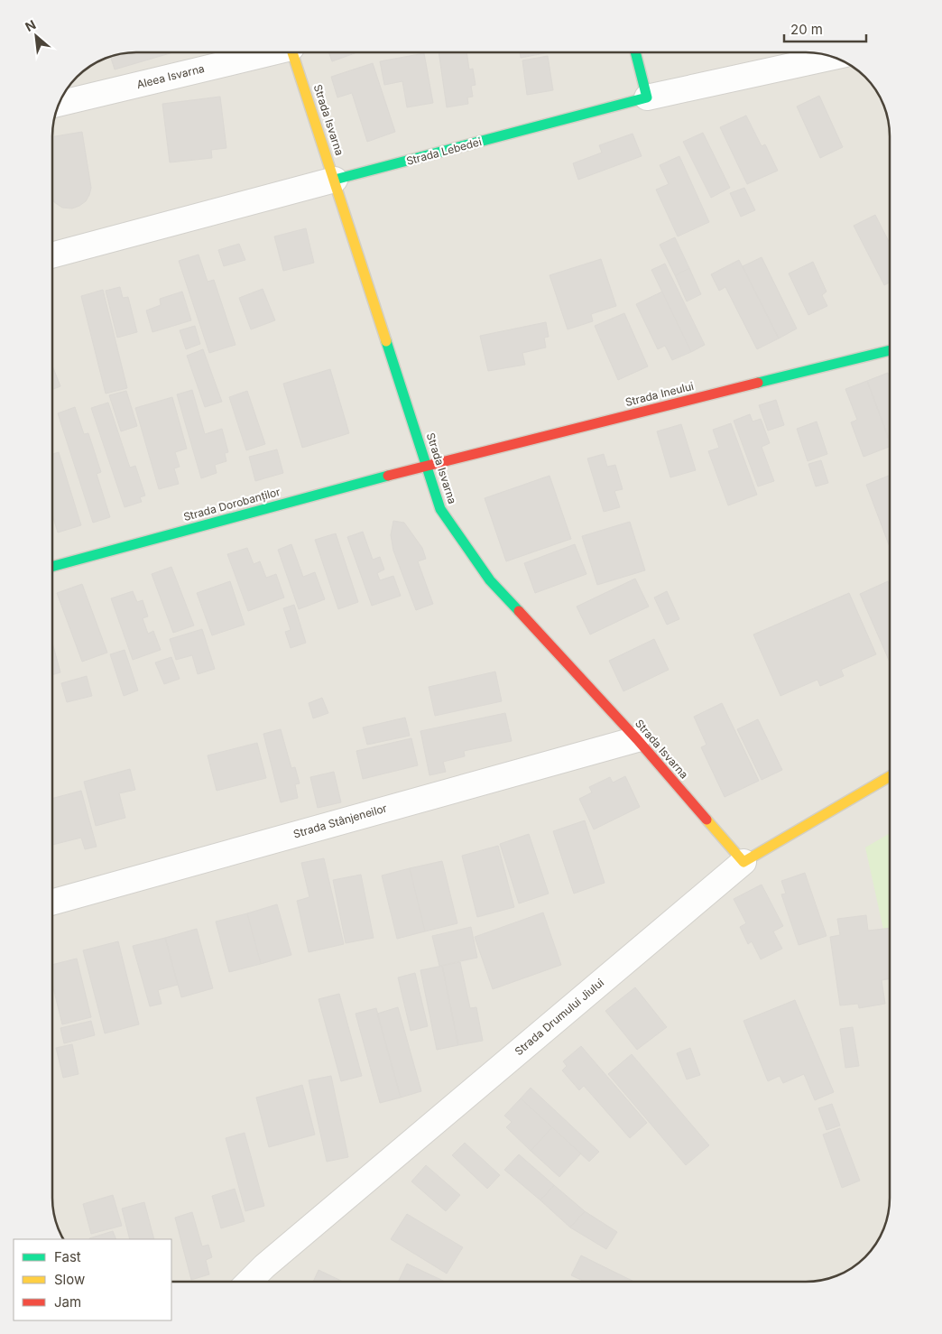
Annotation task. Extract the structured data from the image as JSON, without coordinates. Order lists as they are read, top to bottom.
{
  "streets": {
    "street": [
      "Aleea Isvarna",
      "Strada Isvarna",
      "Strada Lebedei",
      "Strada Ineului",
      "Strada Dorobanților",
      "Strada Stânjeneilor",
      "Strada Drumului Jiului"
    ]
  },
  "crossings": [
    ["Strada Isvarna", "Strada Lebedei"],
    ["Strada Isvarna", "Strada Ineului"],
    ["Strada Isvarna", "Strada Dorobanților"],
    ["Strada Isvarna", "Strada Stânjeneilor"],
    ["Strada Isvarna", "Strada Drumului Jiului"],
    ["Strada Ineului", "Strada Dorobanților"]
  ],
  "legend": ["Fast", "Slow", "Jam"],
  "scale_bar": "20 m",
  "north": "top left"
}
